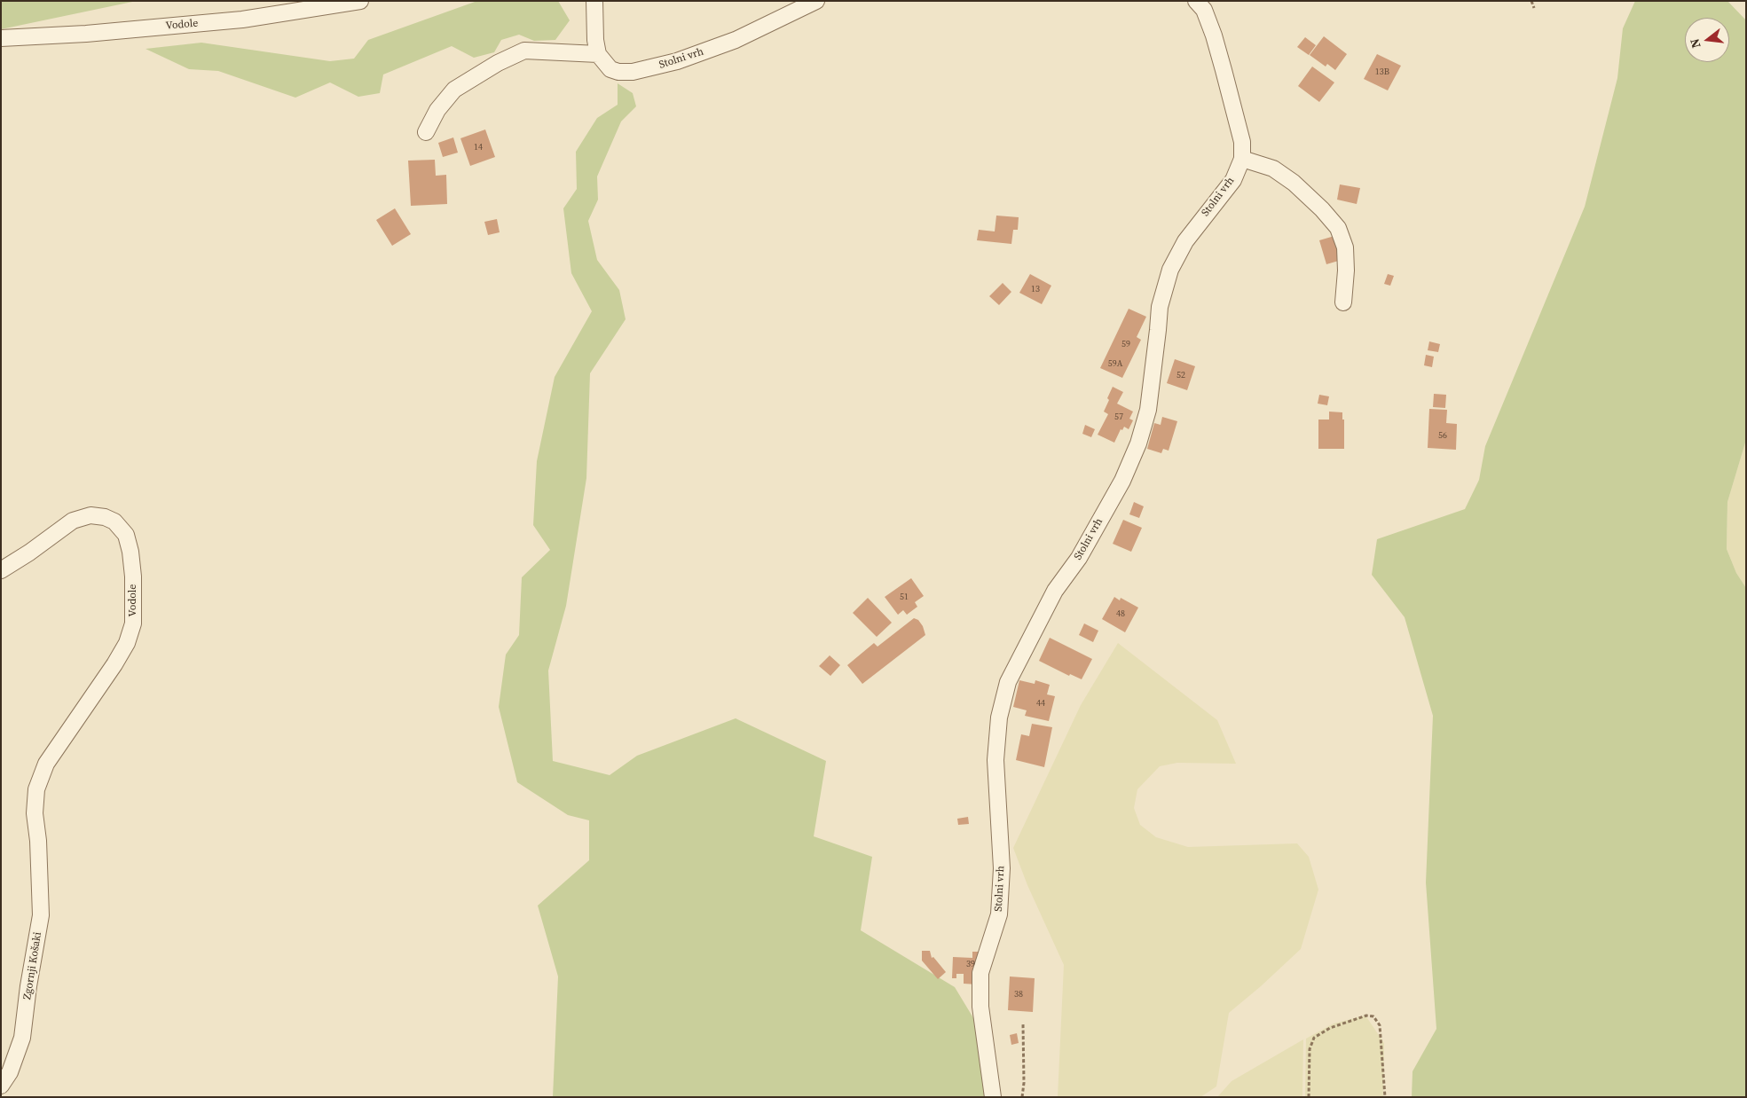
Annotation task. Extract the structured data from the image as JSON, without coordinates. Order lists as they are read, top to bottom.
{
  "streets": {
    "street": ["Vodole", "Stolni vrh", "Zgornji Košaki"]
  },
  "crossings": [
    ["Vodole", "Zgornji Košaki"]
  ],
  "house_numbers": [
    "13B",
    "14",
    "13",
    "59",
    "59A",
    "52",
    "57",
    "56",
    "51",
    "48",
    "44",
    "39",
    "38"
  ],
  "north": "left"
}
